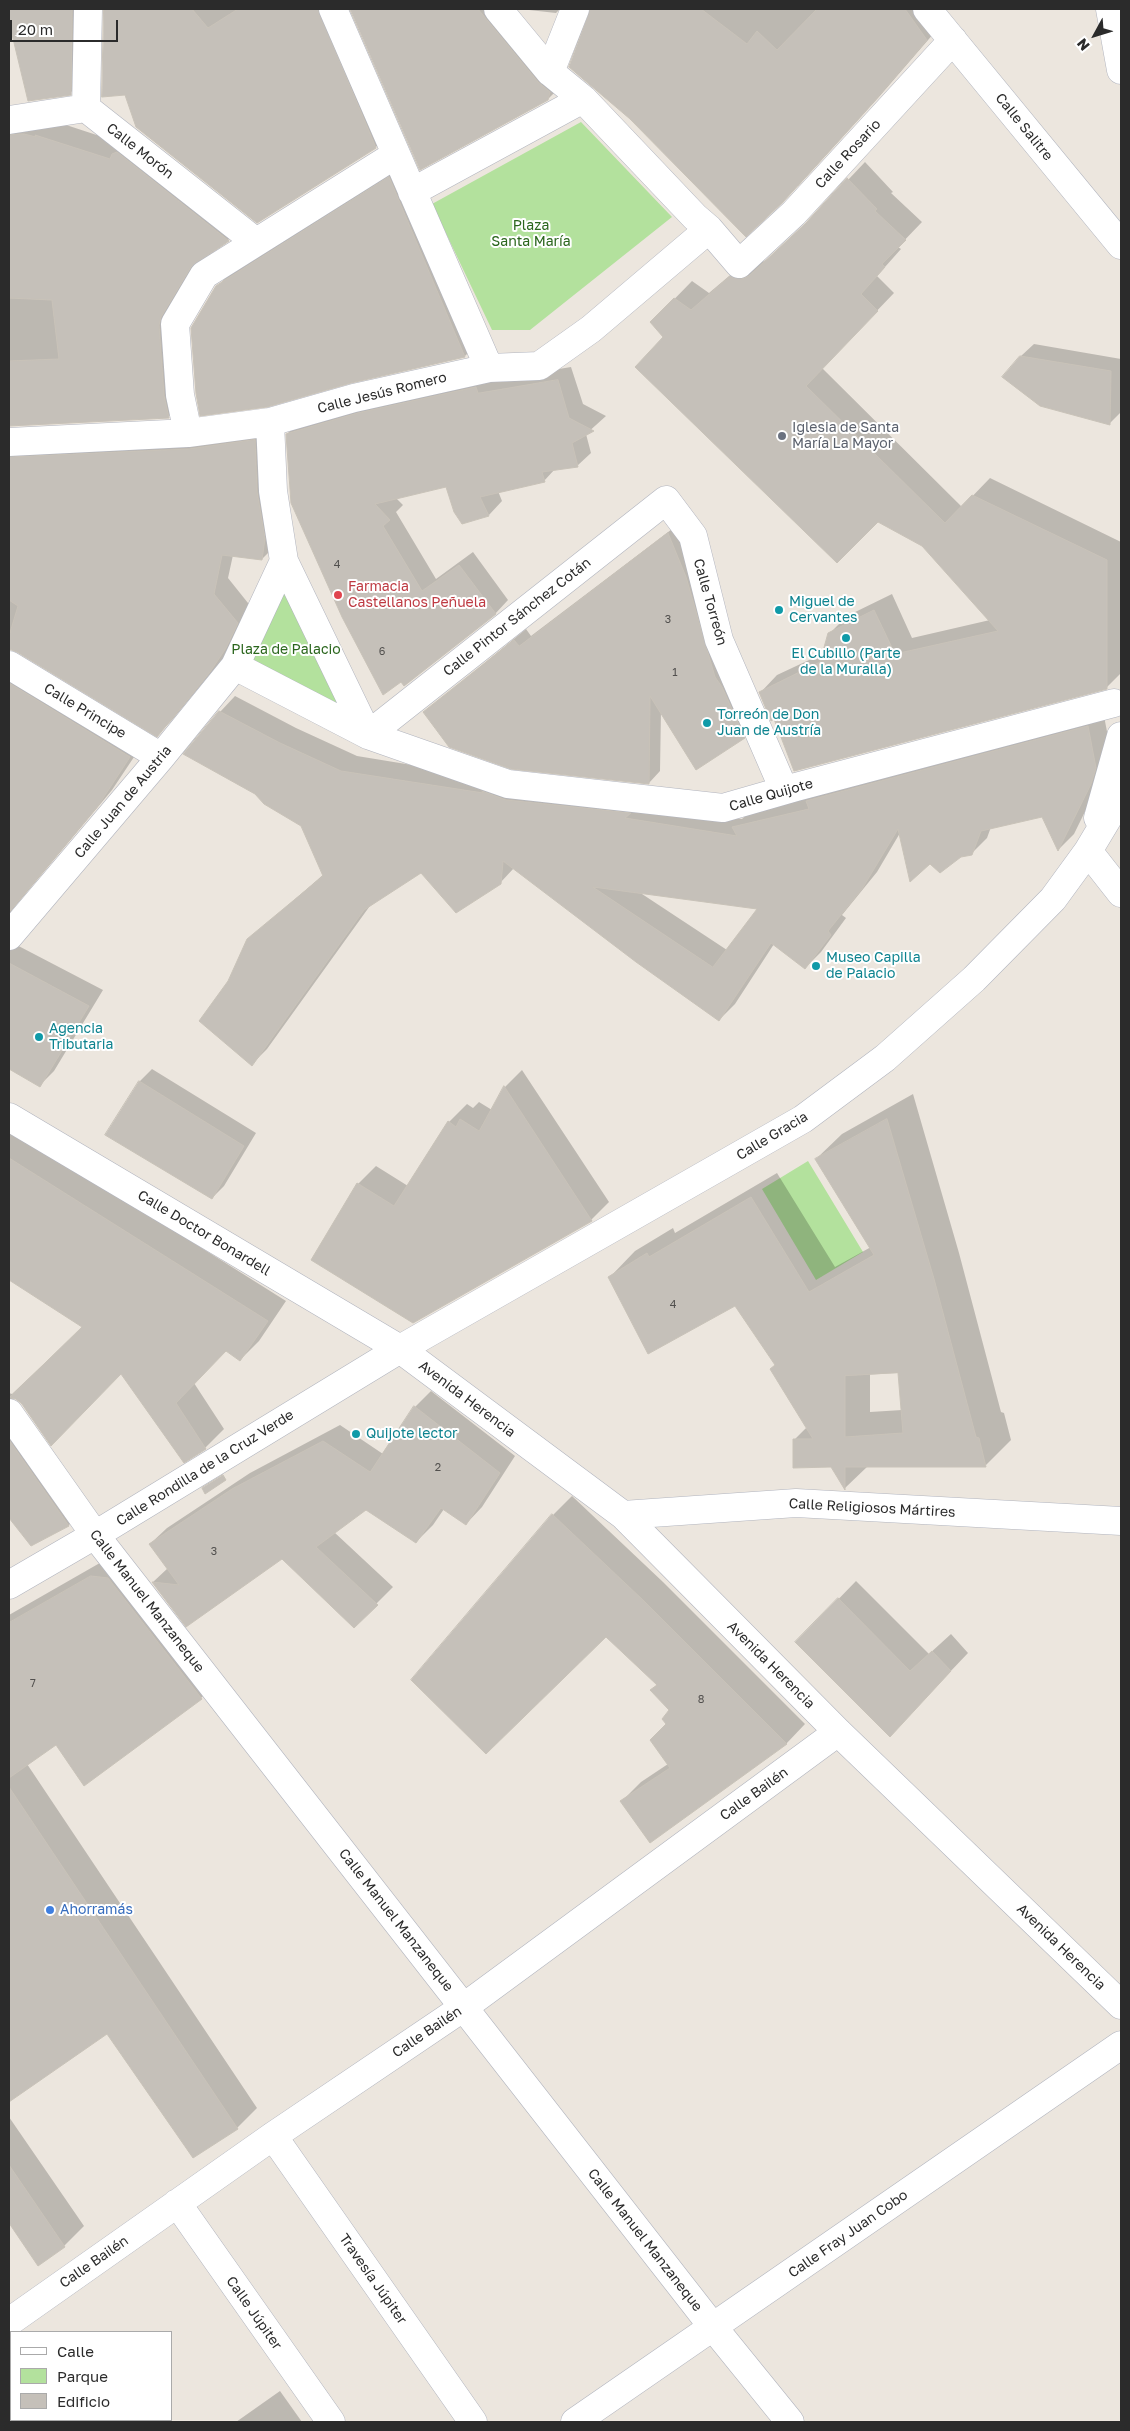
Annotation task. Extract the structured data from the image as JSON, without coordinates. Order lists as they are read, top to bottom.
{
  "streets": {
    "street": [
      "Calle Salitre",
      "Calle Morón",
      "Calle Rosario",
      "Calle Jesús Romero",
      "Calle Torreón",
      "Calle Pintor Sánchez Cotán",
      "Calle Principe",
      "Calle Quijote",
      "Calle Juan de Austria",
      "Calle Gracia",
      "Calle Doctor Bonardell",
      "Avenida Herencia",
      "Calle Rondilla de la Cruz Verde",
      "Calle Religiosos Mártires",
      "Calle Manuel Manzaneque",
      "Calle Bailén",
      "Calle Fray Juan Cobo",
      "Travesía Júpiter",
      "Calle Júpiter"
    ]
  },
  "crossings": [
    ["Calle Salitre", "Calle Rosario"],
    ["Calle Rosario", "Calle Jesús Romero"],
    ["Calle Torreón", "Calle Pintor Sánchez Cotán"],
    ["Calle Torreón", "Calle Quijote"],
    ["Calle Pintor Sánchez Cotán", "Calle Quijote"],
    ["Calle Principe", "Calle Juan de Austria"],
    ["Calle Gracia", "Calle Doctor Bonardell"],
    ["Calle Gracia", "Avenida Herencia"],
    ["Calle Gracia", "Calle Rondilla de la Cruz Verde"],
    ["Calle Doctor Bonardell", "Avenida Herencia"],
    ["Calle Doctor Bonardell", "Calle Rondilla de la Cruz Verde"],
    ["Avenida Herencia", "Calle Rondilla de la Cruz Verde"],
    ["Avenida Herencia", "Calle Religiosos Mártires"],
    ["Avenida Herencia", "Calle Bailén"],
    ["Calle Rondilla de la Cruz Verde", "Calle Manuel Manzaneque"],
    ["Calle Manuel Manzaneque", "Calle Bailén"],
    ["Calle Manuel Manzaneque", "Calle Fray Juan Cobo"],
    ["Calle Bailén", "Travesía Júpiter"],
    ["Calle Bailén", "Calle Júpiter"]
  ],
  "parks": ["Plaza Santa María", "Plaza de Palacio"],
  "places": [
    "Iglesia de Santa María La Mayor",
    "Farmacia Castellanos Peñuela",
    "Miguel de Cervantes",
    "El Cubillo (Parte de la Muralla)",
    "Torreón de Don Juan de Austría",
    "Museo Capilla de Palacio",
    "Agencia Tributaria",
    "Quijote lector",
    "Ahorramás"
  ],
  "house_numbers": [
    "4",
    "3",
    "6",
    "1",
    "4",
    "2",
    "3",
    "7",
    "8"
  ],
  "legend": ["Calle", "Parque", "Edificio"],
  "scale_bar": "20 m",
  "north": "bottom left"
}
